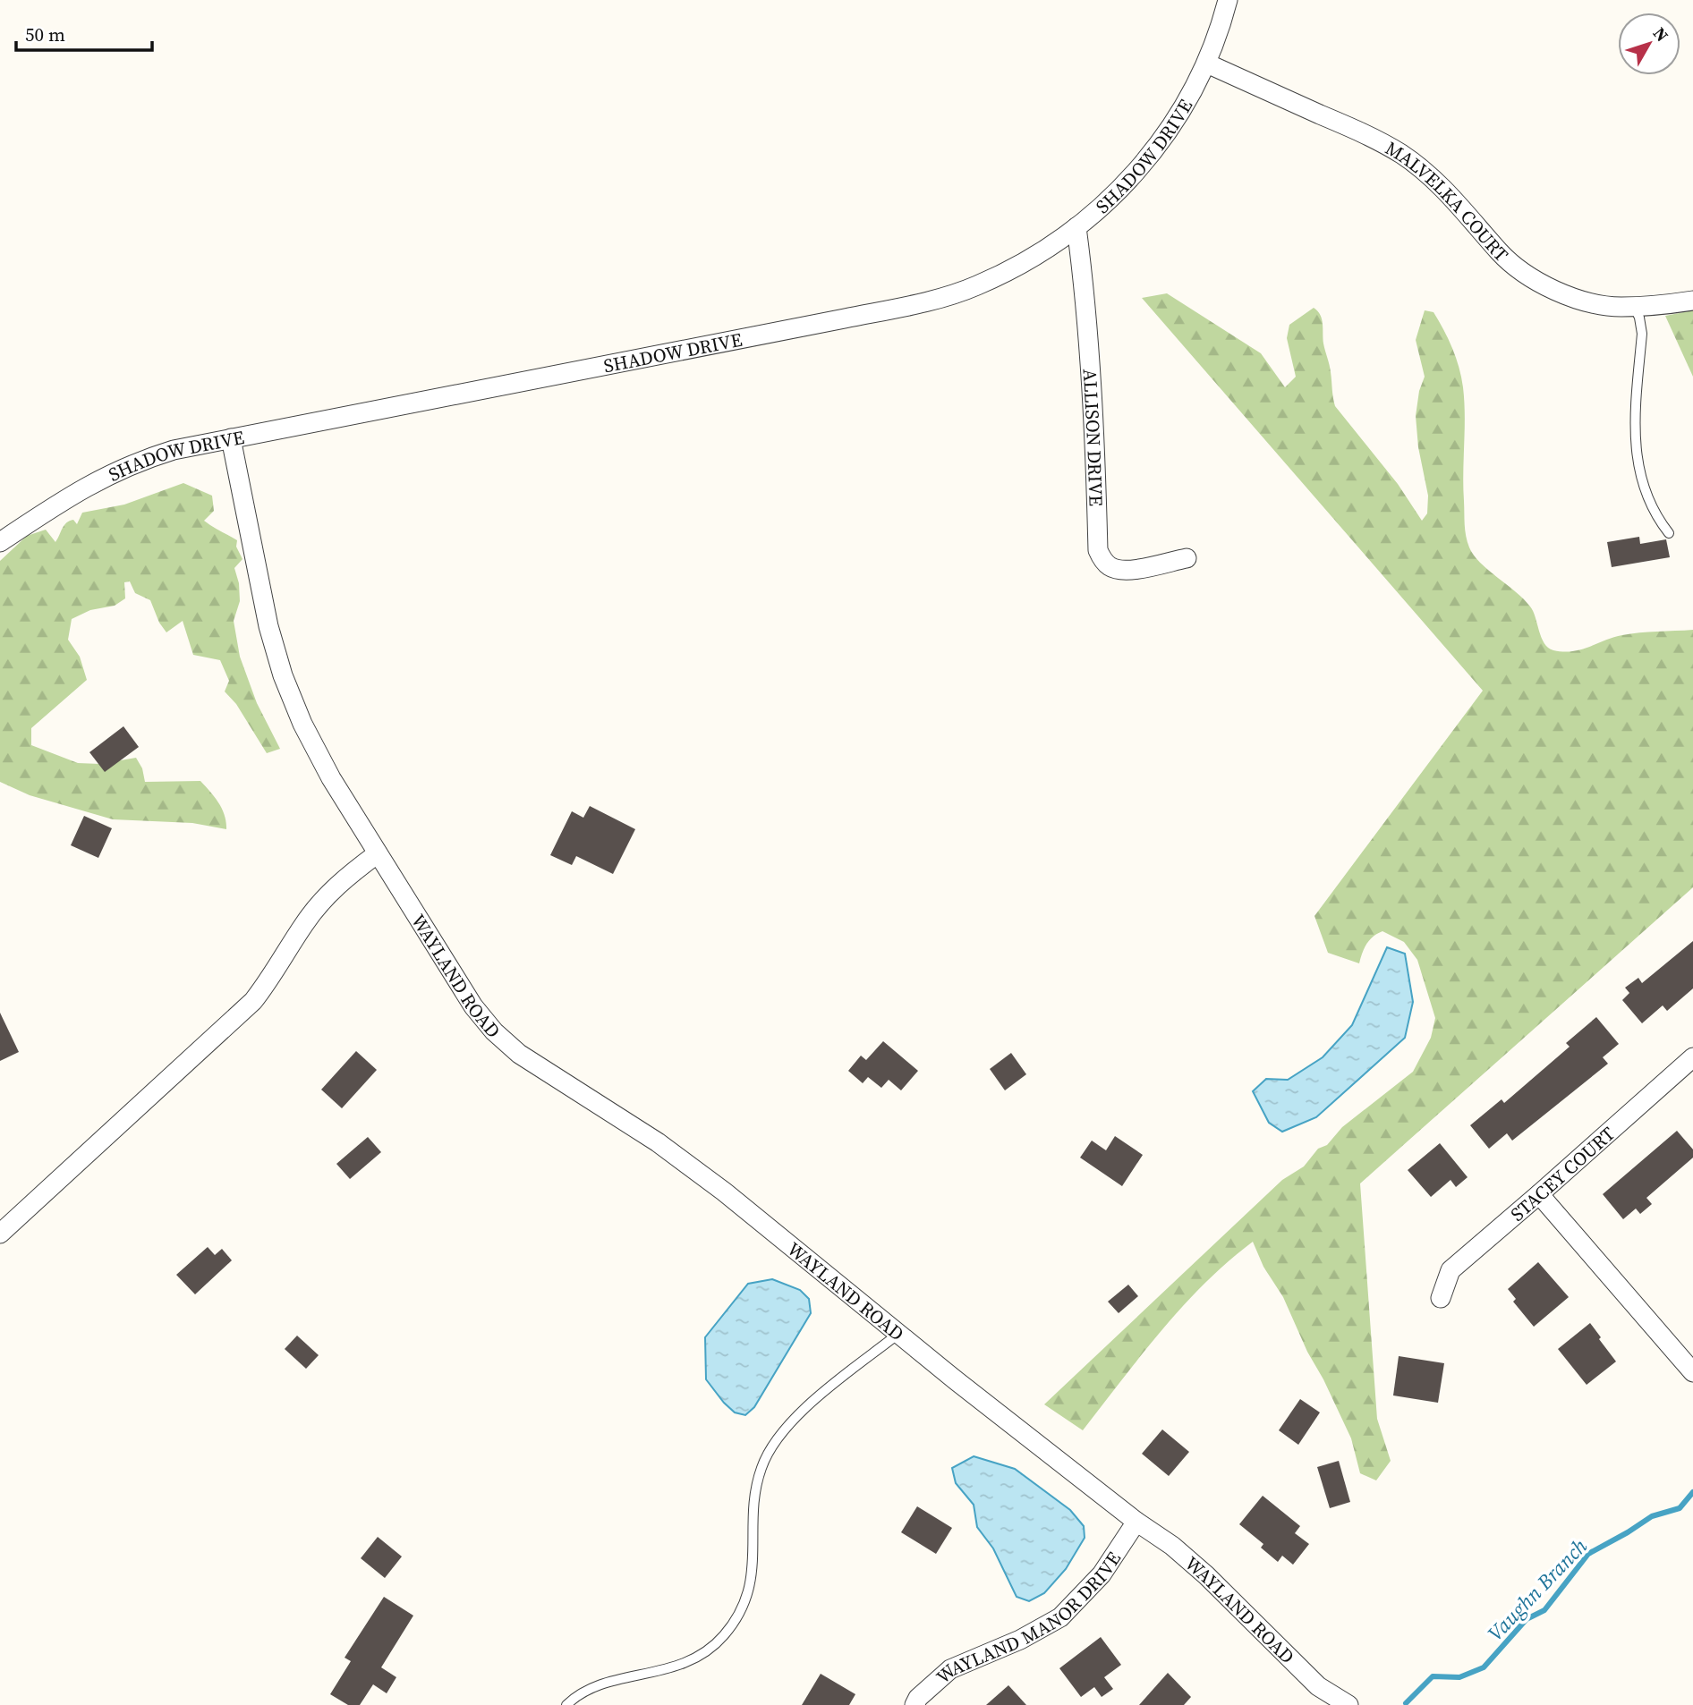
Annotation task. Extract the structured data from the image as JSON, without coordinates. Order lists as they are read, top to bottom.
{
  "streets": {
    "street": [
      "SHADOW DRIVE",
      "MALVELKA COURT",
      "ALLISON DRIVE",
      "WAYLAND ROAD",
      "STACEY COURT",
      "WAYLAND MANOR DRIVE"
    ]
  },
  "crossings": [
    ["SHADOW DRIVE", "MALVELKA COURT"],
    ["SHADOW DRIVE", "ALLISON DRIVE"],
    ["SHADOW DRIVE", "WAYLAND ROAD"],
    ["WAYLAND ROAD", "WAYLAND MANOR DRIVE"]
  ],
  "water": ["Vaughn Branch"],
  "scale_bar": "50 m",
  "north": "top right"
}
